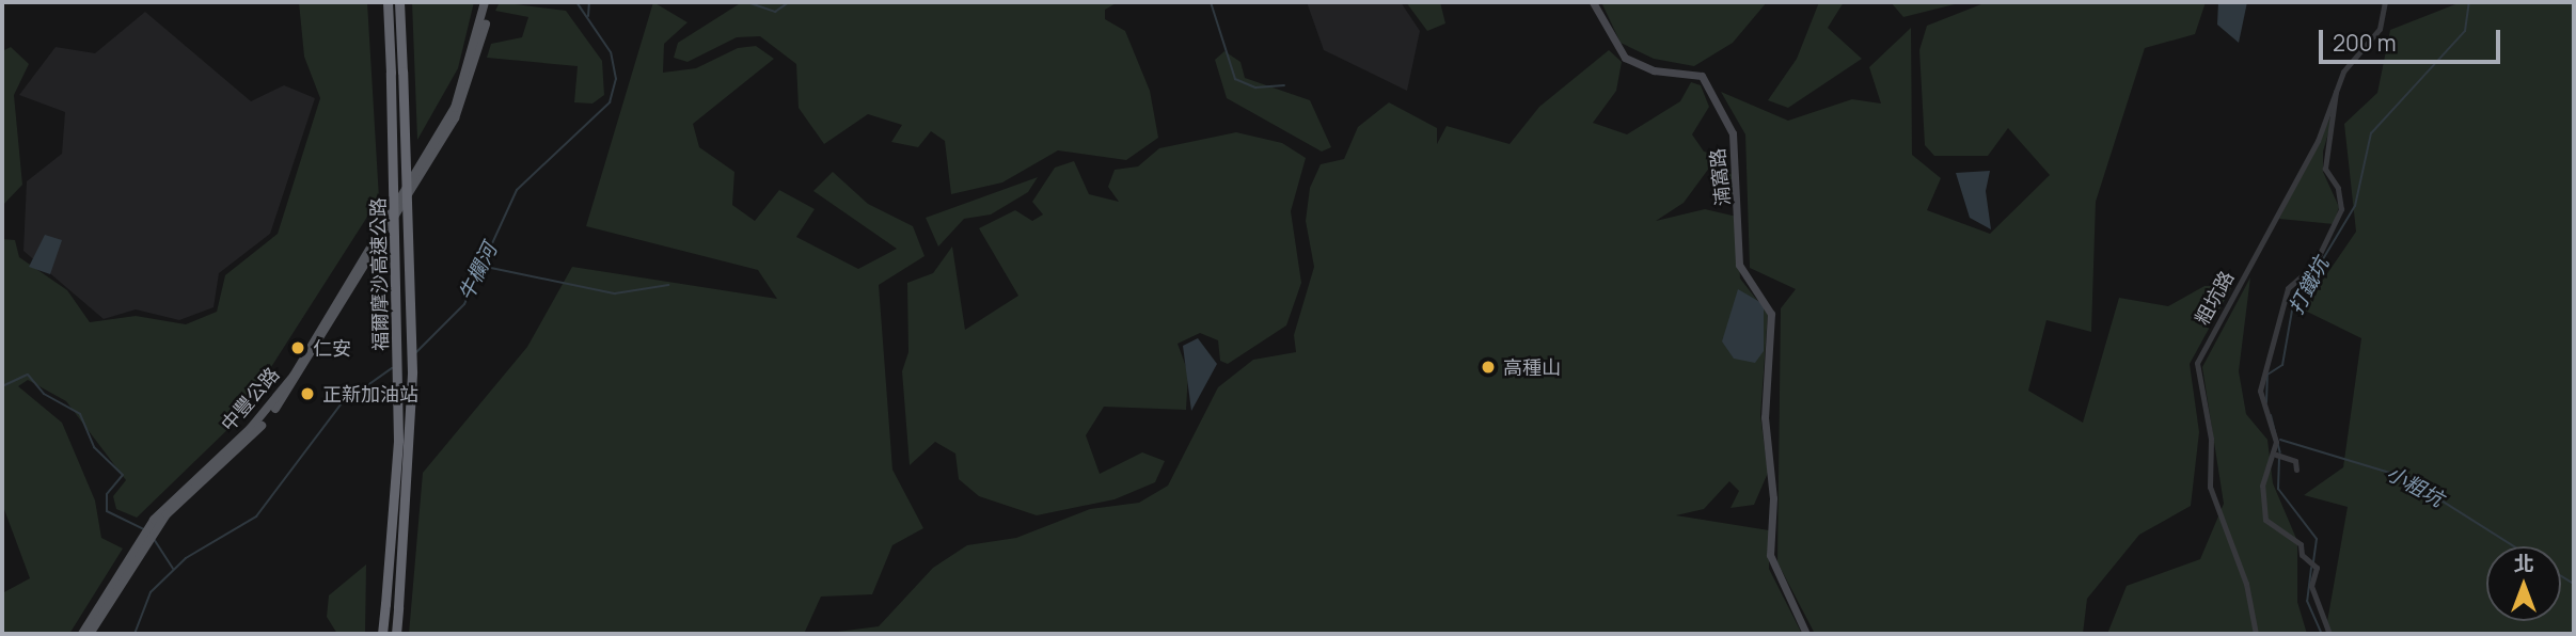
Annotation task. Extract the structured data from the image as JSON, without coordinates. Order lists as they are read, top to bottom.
{
  "streets": {
    "highway": ["福爾摩沙高速公路"],
    "main road": ["中豐公路"],
    "street": ["湳窩路", "粗坑路"]
  },
  "water": ["牛欄河", "打鐵坑", "小粗坑"],
  "places": ["仁安", "高種山", "正新加油站"],
  "scale_bar": "200 m",
  "north": "top"
}
